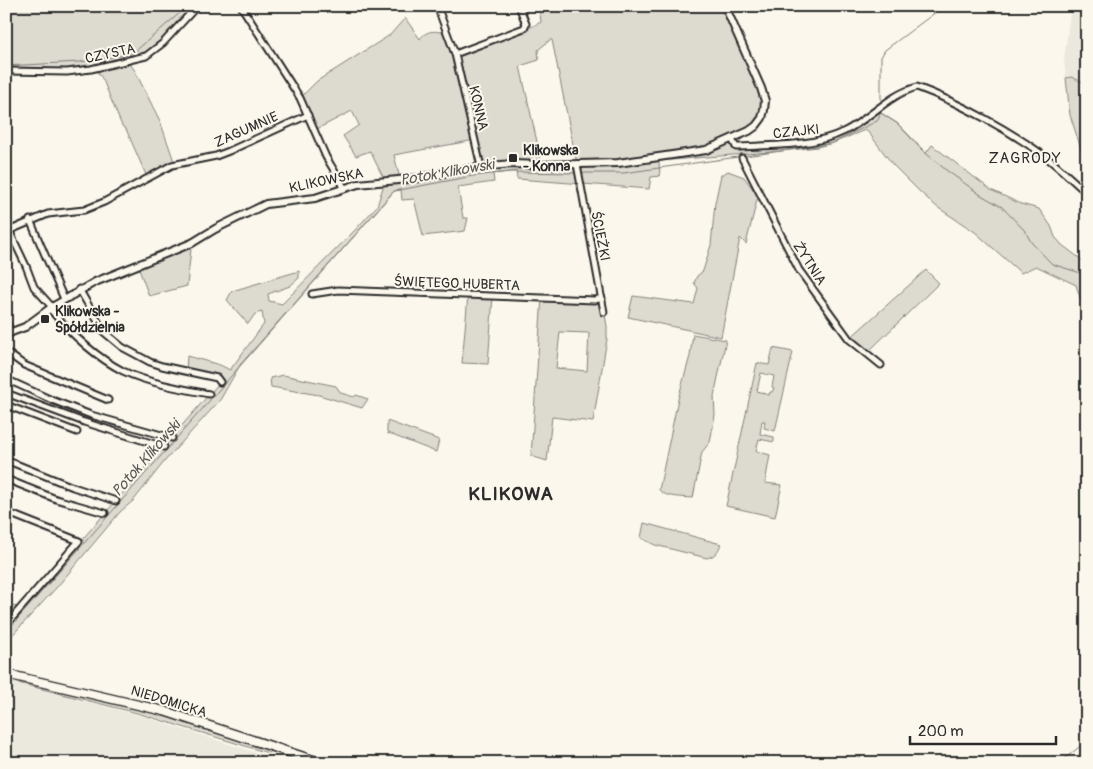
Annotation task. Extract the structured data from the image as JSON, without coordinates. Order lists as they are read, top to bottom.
{
  "streets": {
    "main road": ["NIEDOMICKA"],
    "street": [
      "CZYSTA",
      "KONNA",
      "ZAGUMNIE",
      "CZAJKI",
      "KLIKOWSKA",
      "ŚCIEŻKI",
      "ŻYTNIA",
      "ŚWIĘTEGO HUBERTA"
    ]
  },
  "crossings": [
    ["KONNA", "KLIKOWSKA"],
    ["CZAJKI", "KLIKOWSKA"],
    ["KLIKOWSKA", "ŚCIEŻKI"],
    ["ŚCIEŻKI", "ŚWIĘTEGO HUBERTA"]
  ],
  "districts": ["ZAGRODY", "KLIKOWA"],
  "water": ["Potok Klikowski"],
  "places": {
    "transit": ["Klikowska - Konna", "Klikowska - Spółdzielnia"]
  },
  "scale_bar": "200 m"
}
